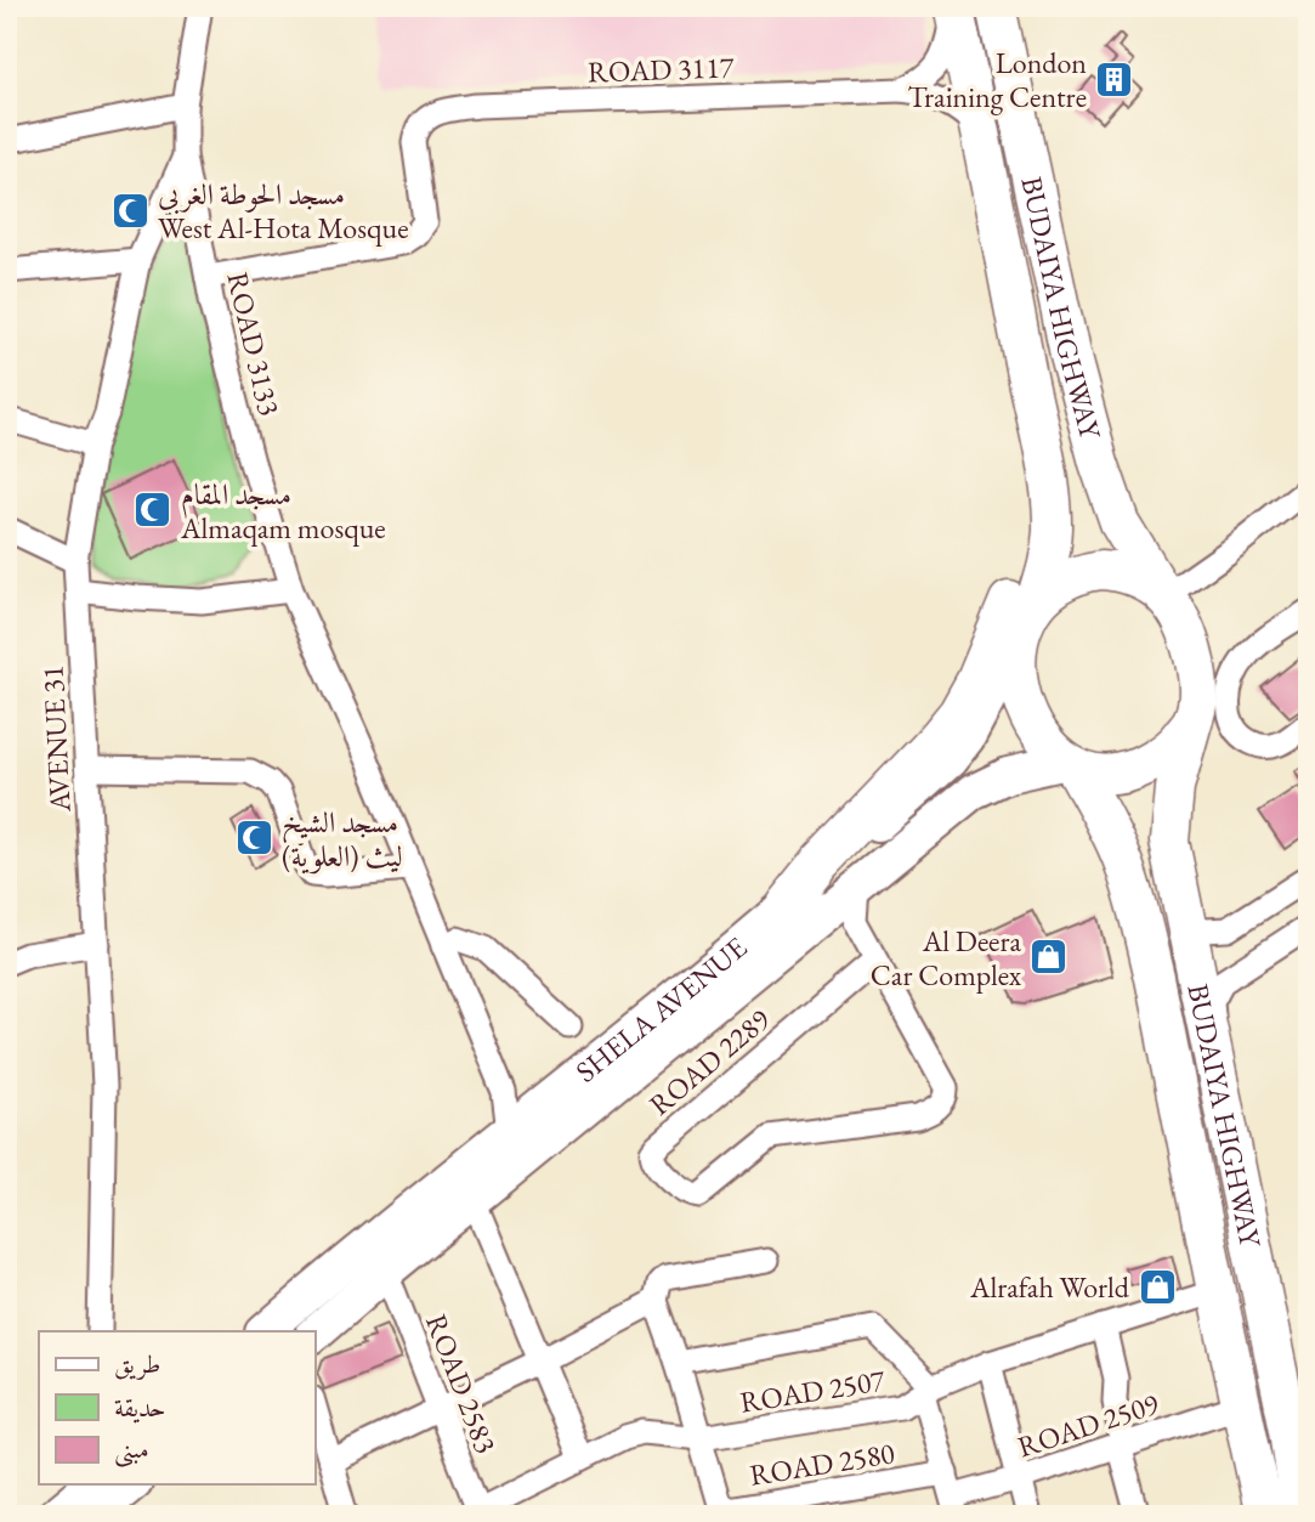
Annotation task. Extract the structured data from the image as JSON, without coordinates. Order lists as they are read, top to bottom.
{
  "streets": {
    "main road": ["BUDAIYA HIGHWAY", "SHELA AVENUE"],
    "street": [
      "ROAD 3117",
      "ROAD 3133",
      "AVENUE 31",
      "ROAD 2289",
      "ROAD 2583",
      "ROAD 2507",
      "ROAD 2509",
      "ROAD 2580"
    ]
  },
  "crossings": [
    ["ROAD 3117", "ROAD 3133"],
    ["BUDAIYA HIGHWAY", "SHELA AVENUE"],
    ["BUDAIYA HIGHWAY", "ROAD 2507"],
    ["BUDAIYA HIGHWAY", "ROAD 2509"],
    ["ROAD 3133", "AVENUE 31"],
    ["ROAD 3133", "SHELA AVENUE"],
    ["SHELA AVENUE", "ROAD 2289"],
    ["SHELA AVENUE", "ROAD 2583"],
    ["ROAD 2583", "ROAD 2507"],
    ["ROAD 2507", "ROAD 2580"],
    ["ROAD 2509", "ROAD 2580"]
  ],
  "places": {
    "building": ["London Training Centre"],
    "mosque": ["مسجد الحوطة الغربي West Al-Hota Mosque", "مسجد المقام Almaqam mosque", "مسجد الشيخ ليث (العلوية)"],
    "shop": ["Al Deera Car Complex", "Alrafah World"]
  },
  "legend": ["طريق", "حديقة", "مبنى"]
}
